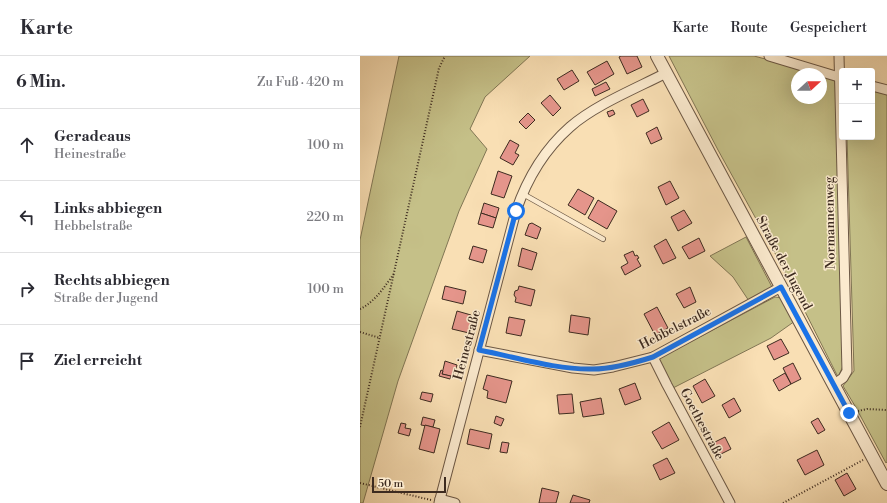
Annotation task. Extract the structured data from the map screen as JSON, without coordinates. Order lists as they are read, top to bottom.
{
  "streets": {
    "street": [
      "Normannenweg",
      "Straße der Jugend",
      "Hebbelstraße",
      "Heinestraße",
      "Goethestraße"
    ]
  },
  "crossings": [
    ["Normannenweg", "Straße der Jugend"],
    ["Straße der Jugend", "Hebbelstraße"],
    ["Straße der Jugend", "Heinestraße"],
    ["Hebbelstraße", "Heinestraße"],
    ["Hebbelstraße", "Goethestraße"]
  ],
  "scale_bar": "50 m",
  "north": "right",
  "page": {
    "header": "Karte",
    "nav": ["Karte", "Route", "Gespeichert"],
    "heading": ["6 Min.", "Zu Fuß · 420 m"],
    "map_buttons": ["+", "−"],
    "list": [
      ["Geradeaus", "Heinestraße", "100 m"],
      ["Links abbiegen", "Hebbelstraße", "220 m"],
      ["Rechts abbiegen", "Straße der Jugend", "100 m"],
      "Ziel erreicht"
    ],
    "scale": "50 m"
  }
}
